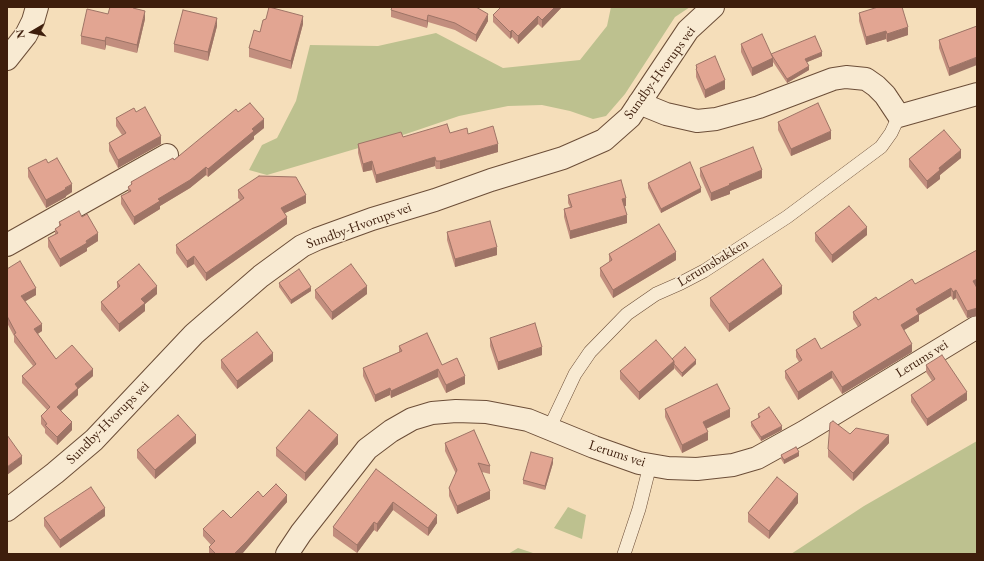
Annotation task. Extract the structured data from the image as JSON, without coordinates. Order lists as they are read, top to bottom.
{
  "streets": {
    "street": ["Sundby-Hvorups vei", "Lerums vei"],
    "lane": ["Lerumsbakken"]
  },
  "crossings": [
    ["Lerumsbakken", "Lerums vei"]
  ],
  "north": "left"
}
